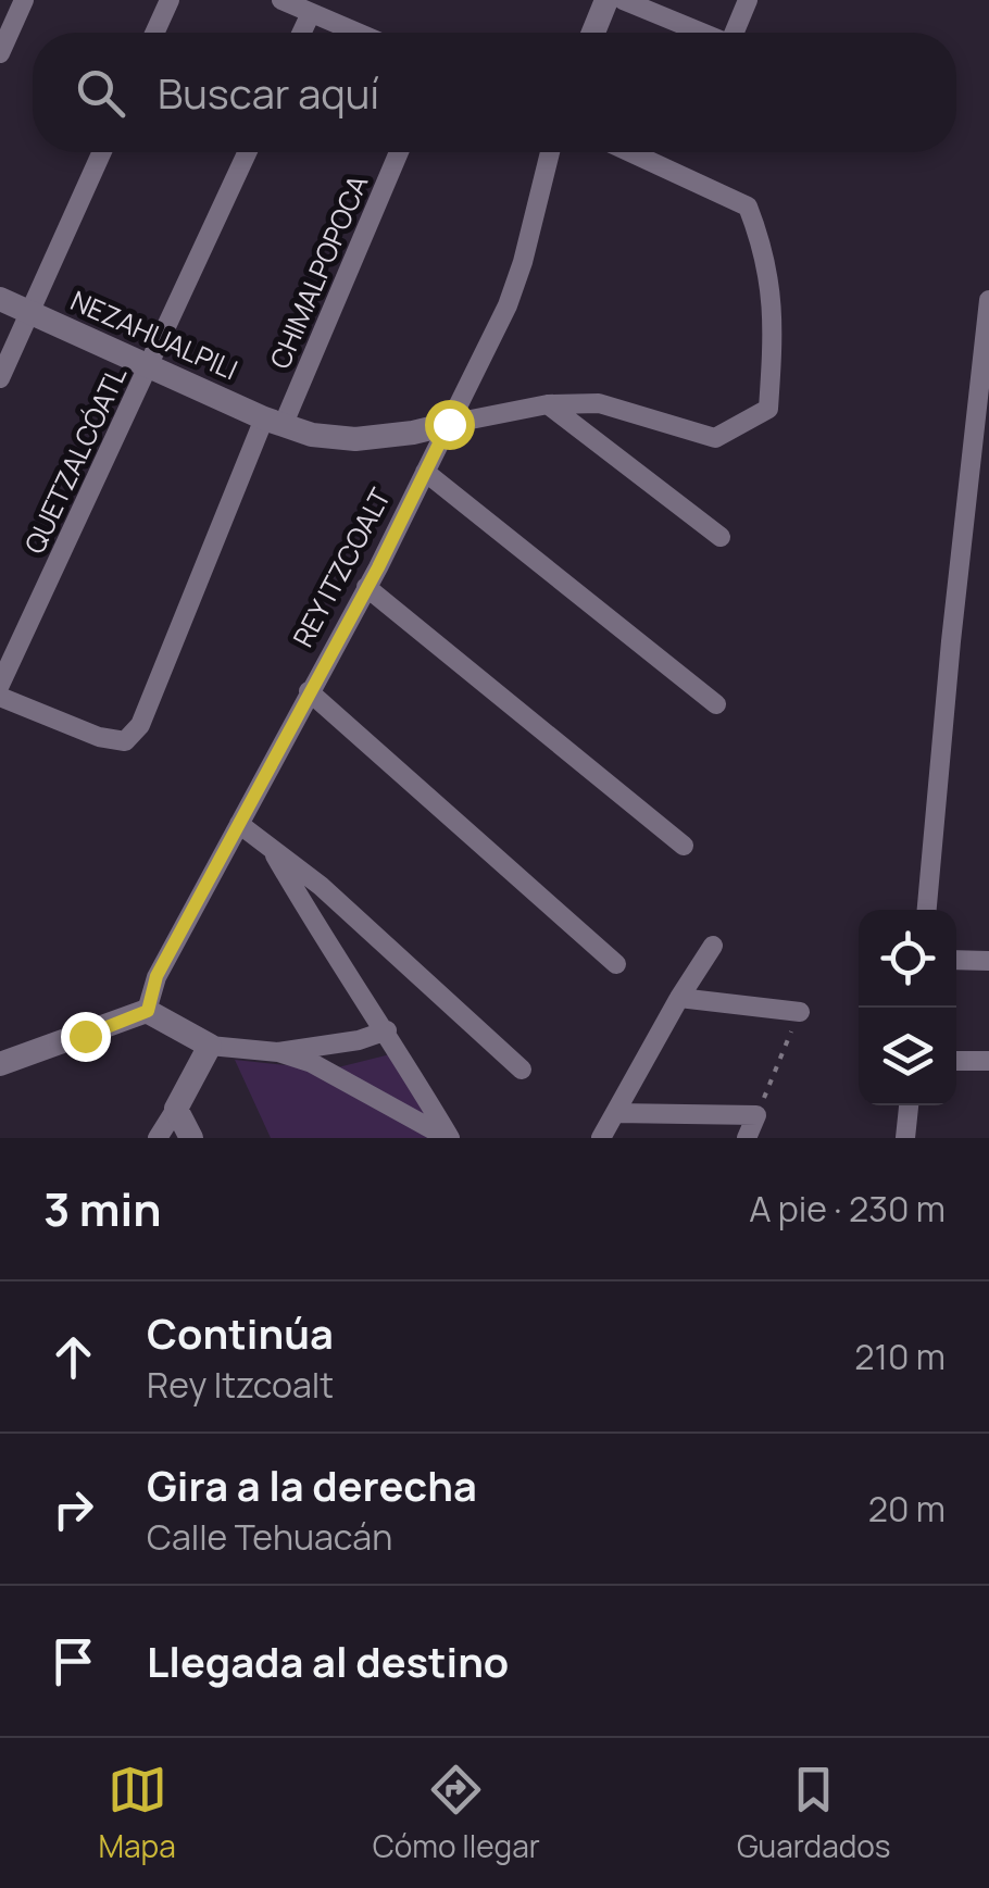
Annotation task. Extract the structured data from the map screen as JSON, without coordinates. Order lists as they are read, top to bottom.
{
  "streets": {
    "street": [
      "CHIMALPOPOCA",
      "NEZAHUALPILI",
      "QUETZALCÓATL",
      "REY ITZCOALT"
    ]
  },
  "crossings": [
    ["CHIMALPOPOCA", "NEZAHUALPILI"],
    ["NEZAHUALPILI", "QUETZALCÓATL"],
    ["NEZAHUALPILI", "REY ITZCOALT"]
  ],
  "page": {
    "search": "Buscar aquí",
    "heading": ["3 min", "A pie · 230 m"],
    "list": [
      ["Continúa", "Rey Itzcoalt", "210 m"],
      ["Gira a la derecha", "Calle Tehuacán", "20 m"],
      "Llegada al destino"
    ],
    "nav": ["Mapa", "Cómo llegar", "Guardados"]
  }
}
